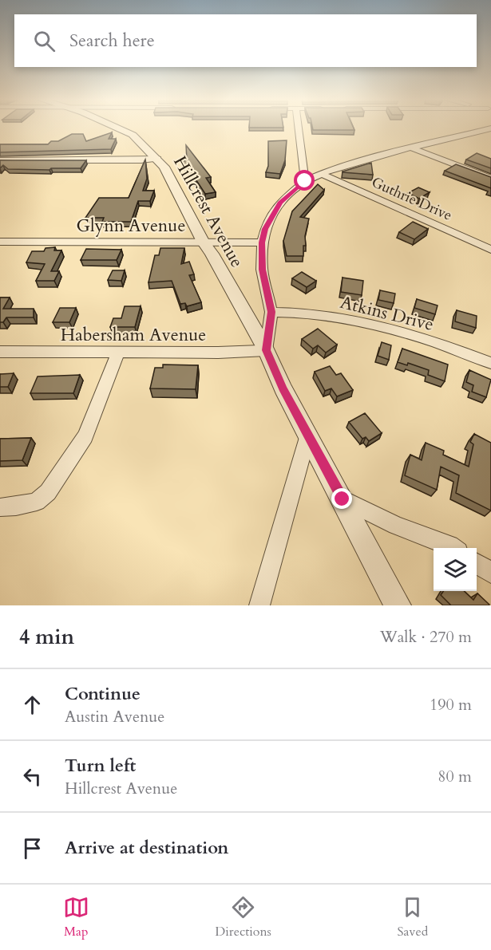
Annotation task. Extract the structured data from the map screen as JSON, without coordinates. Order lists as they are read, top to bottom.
{
  "streets": {
    "street": [
      "Guthrie Drive",
      "Hillcrest Avenue",
      "Glynn Avenue",
      "Atkins Drive",
      "Habersham Avenue"
    ]
  },
  "crossings": [
    ["Hillcrest Avenue", "Glynn Avenue"],
    ["Hillcrest Avenue", "Habersham Avenue"]
  ],
  "page": {
    "search": "Search here",
    "heading": ["4 min", "Walk · 270 m"],
    "list": [
      ["Continue", "Austin Avenue", "190 m"],
      ["Turn left", "Hillcrest Avenue", "80 m"],
      "Arrive at destination"
    ],
    "nav": ["Map", "Directions", "Saved"]
  }
}
